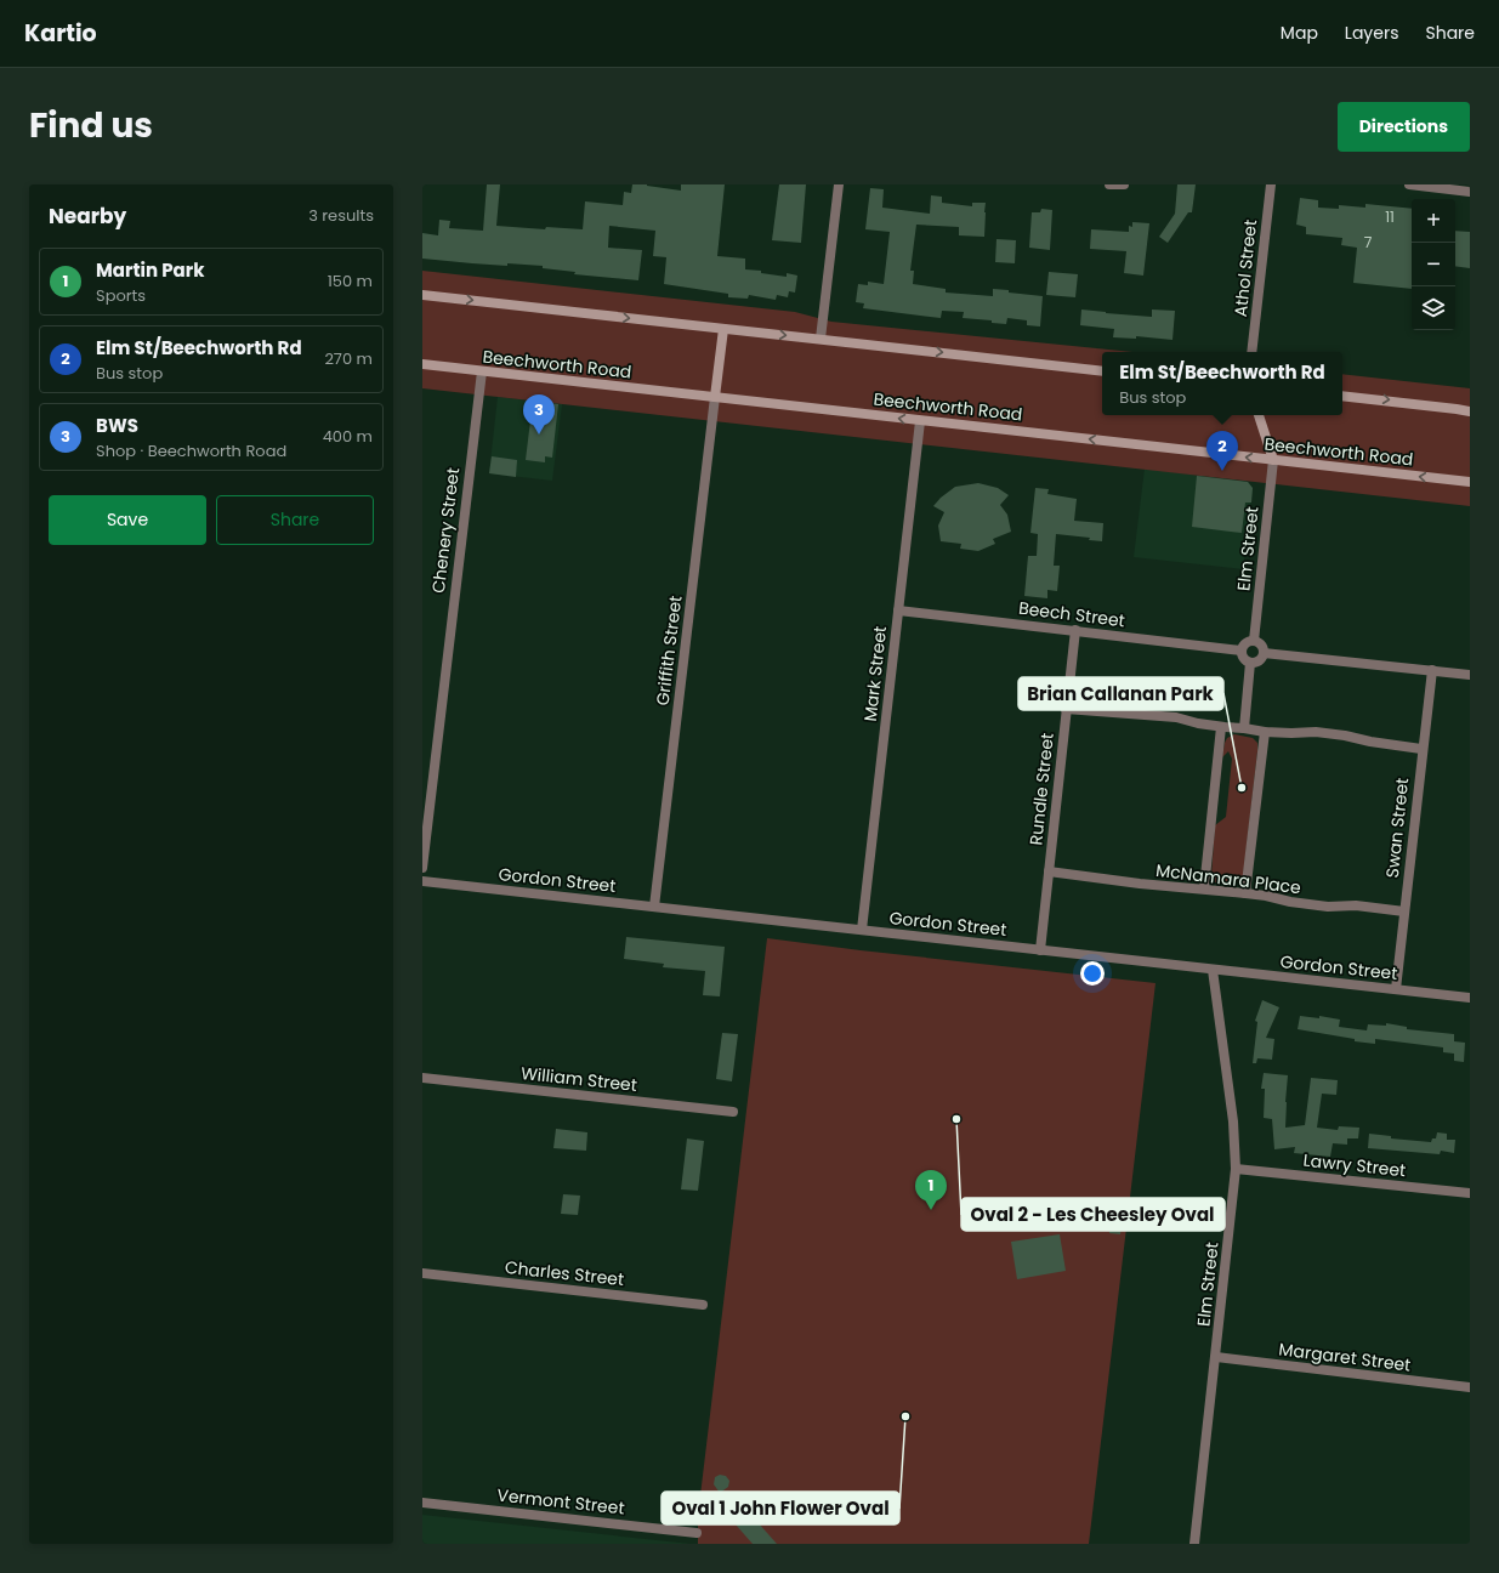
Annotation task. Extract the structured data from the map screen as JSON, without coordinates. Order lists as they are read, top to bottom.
{
  "streets": {
    "main road": ["Beechworth Road"],
    "street": [
      "Athol Street",
      "Chenery Street",
      "Elm Street",
      "Beech Street",
      "Griffith Street",
      "Mark Street",
      "Rundle Street",
      "Swan Street",
      "McNamara Place",
      "Gordon Street",
      "William Street",
      "Lawry Street",
      "Charles Street",
      "Margaret Street",
      "Vermont Street"
    ]
  },
  "crossings": [
    ["Beechworth Road", "Chenery Street"],
    ["Beechworth Road", "Elm Street"],
    ["Beechworth Road", "Griffith Street"],
    ["Beechworth Road", "Mark Street"],
    ["Elm Street", "Beech Street"],
    ["Elm Street", "Gordon Street"],
    ["Elm Street", "Lawry Street"],
    ["Elm Street", "Margaret Street"],
    ["Beech Street", "Mark Street"],
    ["Beech Street", "Rundle Street"],
    ["Griffith Street", "Gordon Street"],
    ["Mark Street", "Gordon Street"],
    ["Rundle Street", "McNamara Place"],
    ["Rundle Street", "Gordon Street"],
    ["Swan Street", "McNamara Place"],
    ["Swan Street", "Gordon Street"]
  ],
  "places": ["Brian Callanan Park", "Oval 2 - Les Cheesley Oval", "Oval 1 John Flower Oval"],
  "house_numbers": ["11", "7"],
  "page": {
    "header": "Kartio",
    "nav": ["Map", "Layers", "Share"],
    "title": "Find us",
    "buttons": [
      "Directions",
      ["Save", "Share"]
    ],
    "heading": ["Nearby", "3 results"],
    "map_buttons": ["+", "−"],
    "list": [
      {
        "mark": "1",
        "name": "Martin Park",
        "note": "Sports",
        "value": "150 m"
      },
      {
        "mark": "2",
        "name": "Elm St/Beechworth Rd",
        "note": "Bus stop",
        "value": "270 m"
      },
      {
        "mark": "3",
        "name": "BWS",
        "note": "Shop · Beechworth Road",
        "value": "400 m"
      }
    ],
    "popup": ["Elm St/Beechworth Rd", "Bus stop"],
    "pins": ["3", "2", "1"]
  }
}
